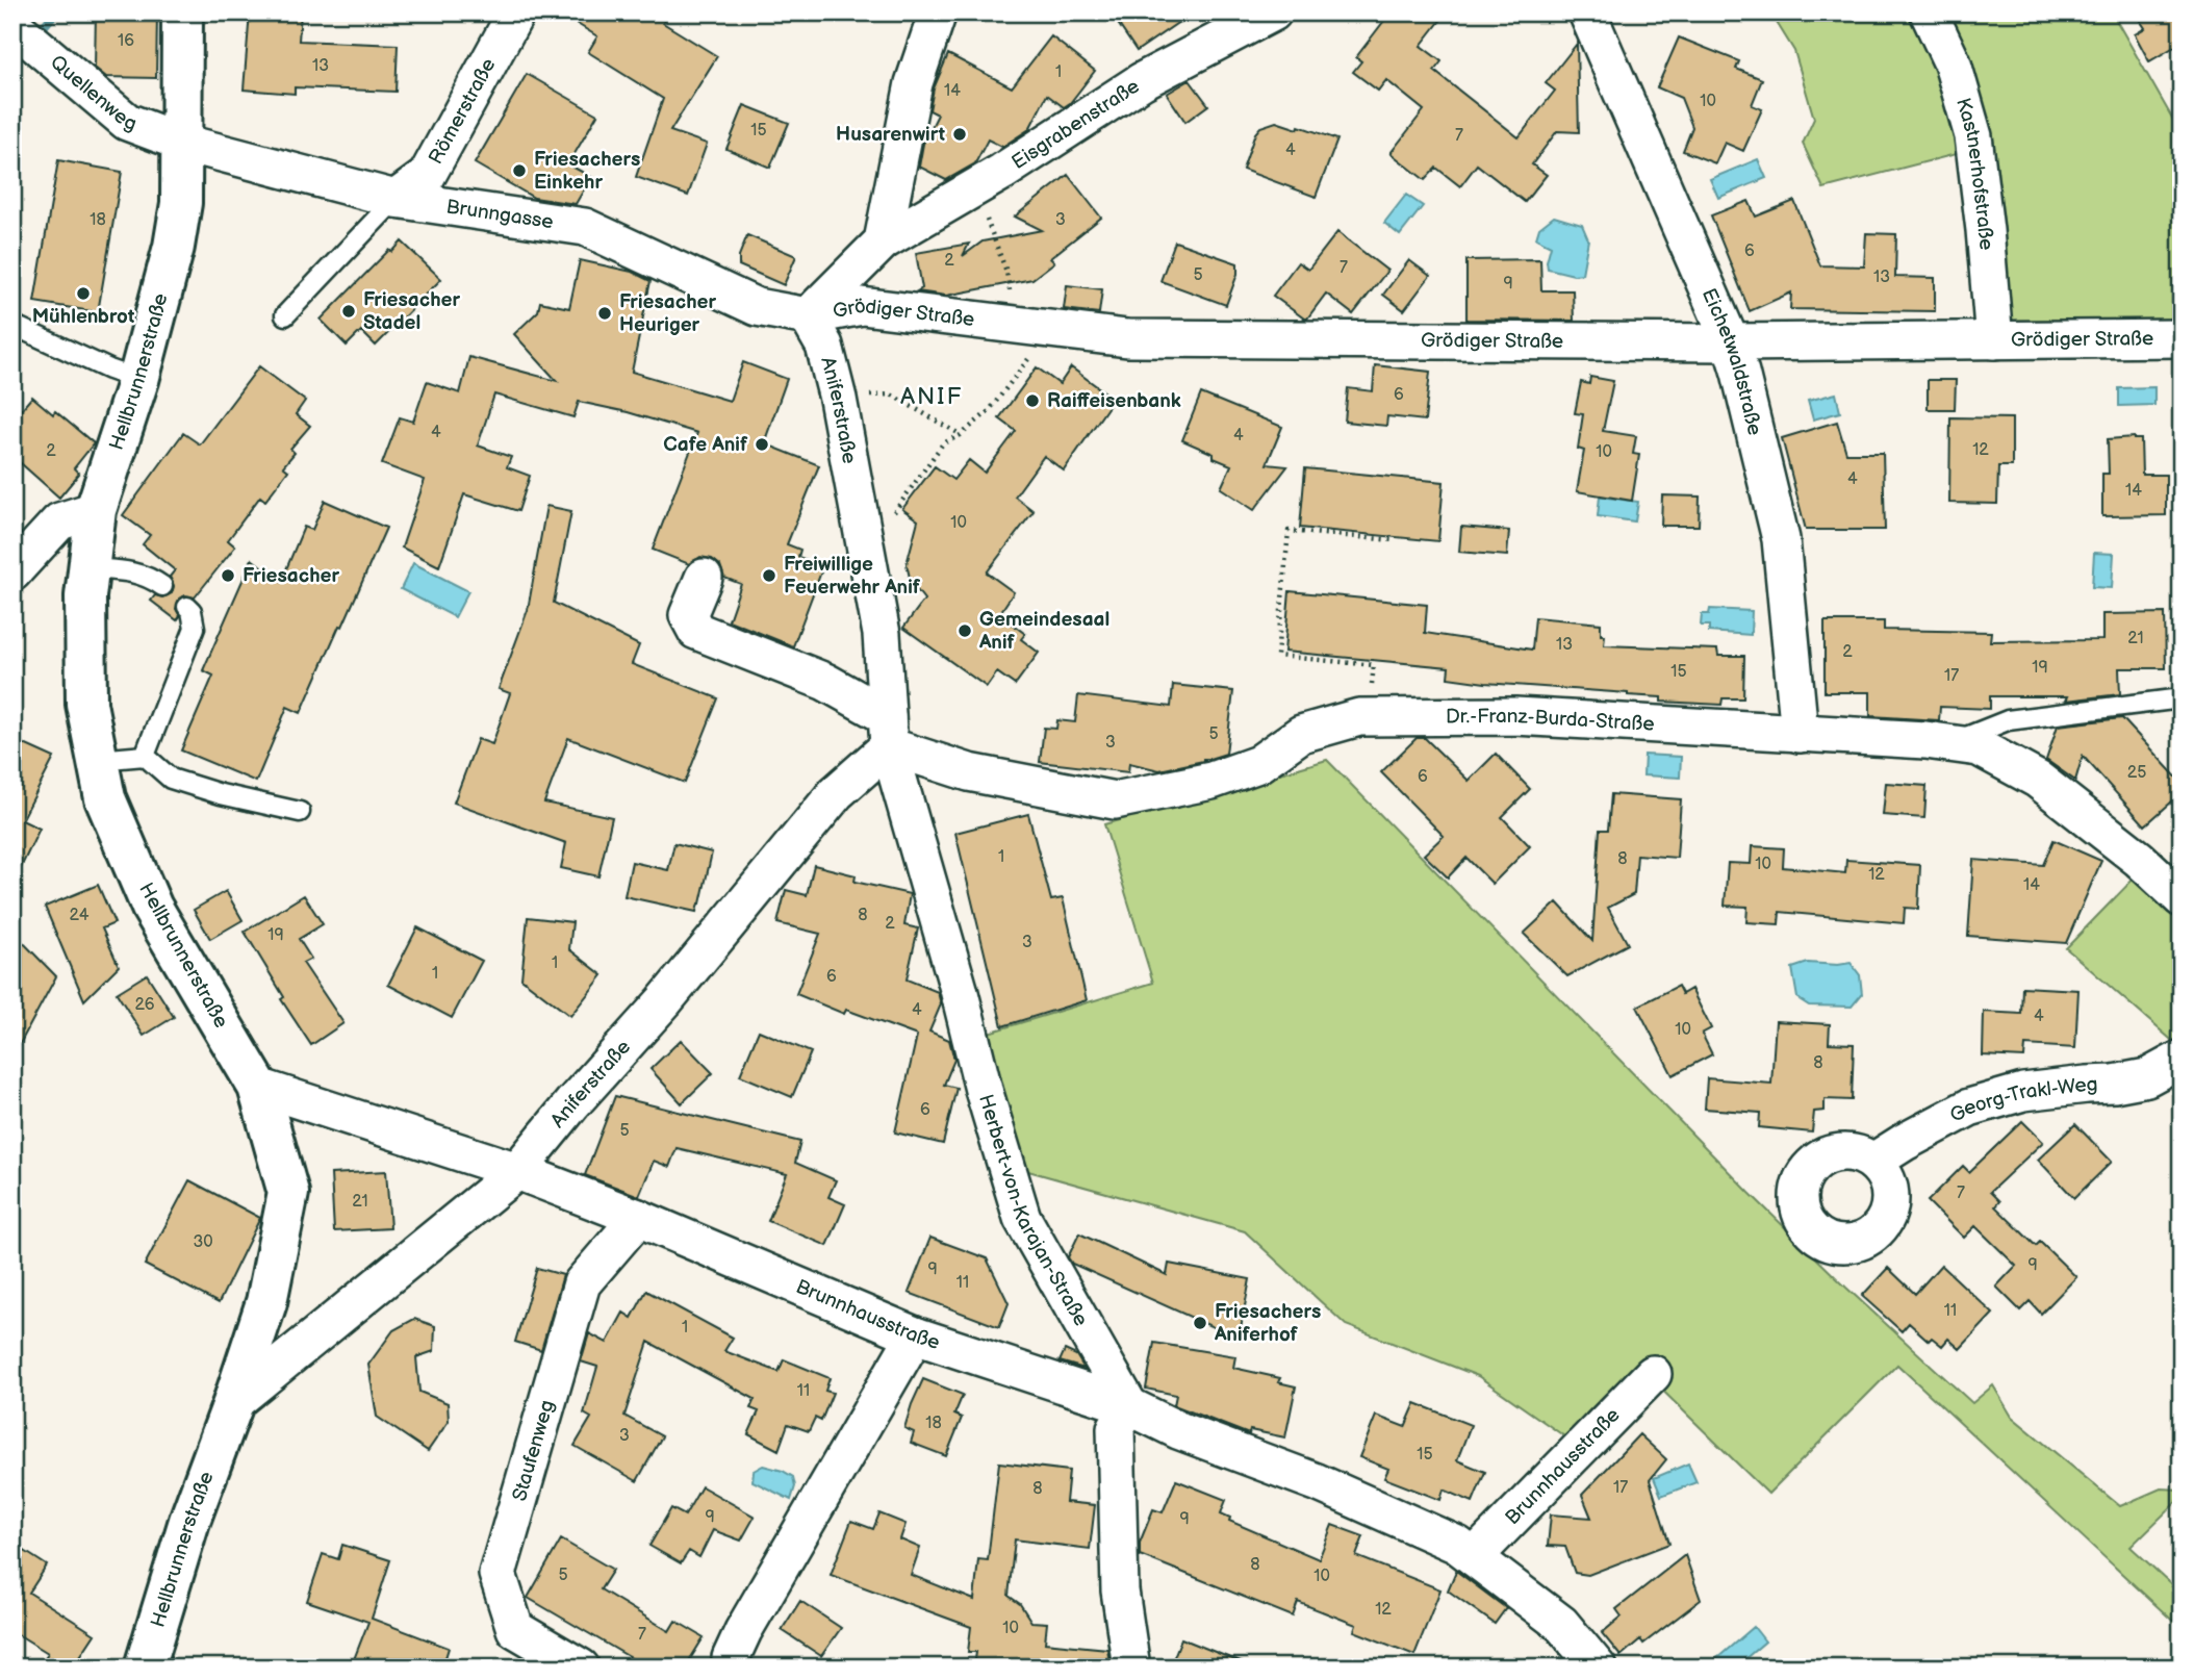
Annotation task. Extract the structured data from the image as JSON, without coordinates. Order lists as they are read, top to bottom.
{
  "streets": {
    "street": [
      "Quellenweg",
      "Römerstraße",
      "Eisgrabenstraße",
      "Kastnerhofstraße",
      "Brunngasse",
      "Grödiger Straße",
      "Eichetwaldstraße",
      "Hellbrunnerstraße",
      "Aniferstraße",
      "Dr.-Franz-Burda-Straße",
      "Georg-Trakl-Weg",
      "Herbert-von-Karajan-Straße",
      "Brunnhausstraße",
      "Staufenweg"
    ]
  },
  "crossings": [
    ["Quellenweg", "Brunngasse"],
    ["Quellenweg", "Hellbrunnerstraße"],
    ["Römerstraße", "Brunngasse"],
    ["Kastnerhofstraße", "Grödiger Straße"],
    ["Brunngasse", "Grödiger Straße"],
    ["Brunngasse", "Hellbrunnerstraße"],
    ["Brunngasse", "Aniferstraße"],
    ["Grödiger Straße", "Eichetwaldstraße"],
    ["Grödiger Straße", "Aniferstraße"],
    ["Eichetwaldstraße", "Dr.-Franz-Burda-Straße"],
    ["Hellbrunnerstraße", "Aniferstraße"],
    ["Hellbrunnerstraße", "Brunnhausstraße"],
    ["Aniferstraße", "Dr.-Franz-Burda-Straße"],
    ["Aniferstraße", "Herbert-von-Karajan-Straße"],
    ["Aniferstraße", "Brunnhausstraße"],
    ["Dr.-Franz-Burda-Straße", "Herbert-von-Karajan-Straße"],
    ["Herbert-von-Karajan-Straße", "Brunnhausstraße"],
    ["Brunnhausstraße", "Staufenweg"]
  ],
  "districts": ["ANIF"],
  "places": [
    "Husarenwirt",
    "Friesachers Einkehr",
    "Mühlenbrot",
    "Friesacher Stadel",
    "Friesacher Heuriger",
    "Raiffeisenbank",
    "Cafe Anif",
    "Friesacher",
    "Freiwillige Feuerwehr Anif",
    "Gemeindesaal Anif",
    "Friesachers Aniferhof"
  ],
  "house_numbers": [
    "16",
    "13",
    "1",
    "14",
    "10",
    "15",
    "7",
    "4",
    "18",
    "3",
    "6",
    "2",
    "7",
    "5",
    "13",
    "9",
    "6",
    "4",
    "4",
    "12",
    "2",
    "10",
    "4",
    "14",
    "10",
    "21",
    "13",
    "2",
    "19",
    "15",
    "17",
    "5",
    "3",
    "25",
    "6",
    "1",
    "8",
    "10",
    "12",
    "14",
    "24",
    "8",
    "2",
    "19",
    "3",
    "1",
    "1",
    "6",
    "26",
    "4",
    "4",
    "10",
    "8",
    "6",
    "5",
    "7",
    "21",
    "30",
    "9",
    "9",
    "11",
    "11",
    "1",
    "11",
    "18",
    "3",
    "15",
    "17",
    "8",
    "9",
    "9",
    "8",
    "5",
    "10",
    "12",
    "10",
    "7"
  ]
}
